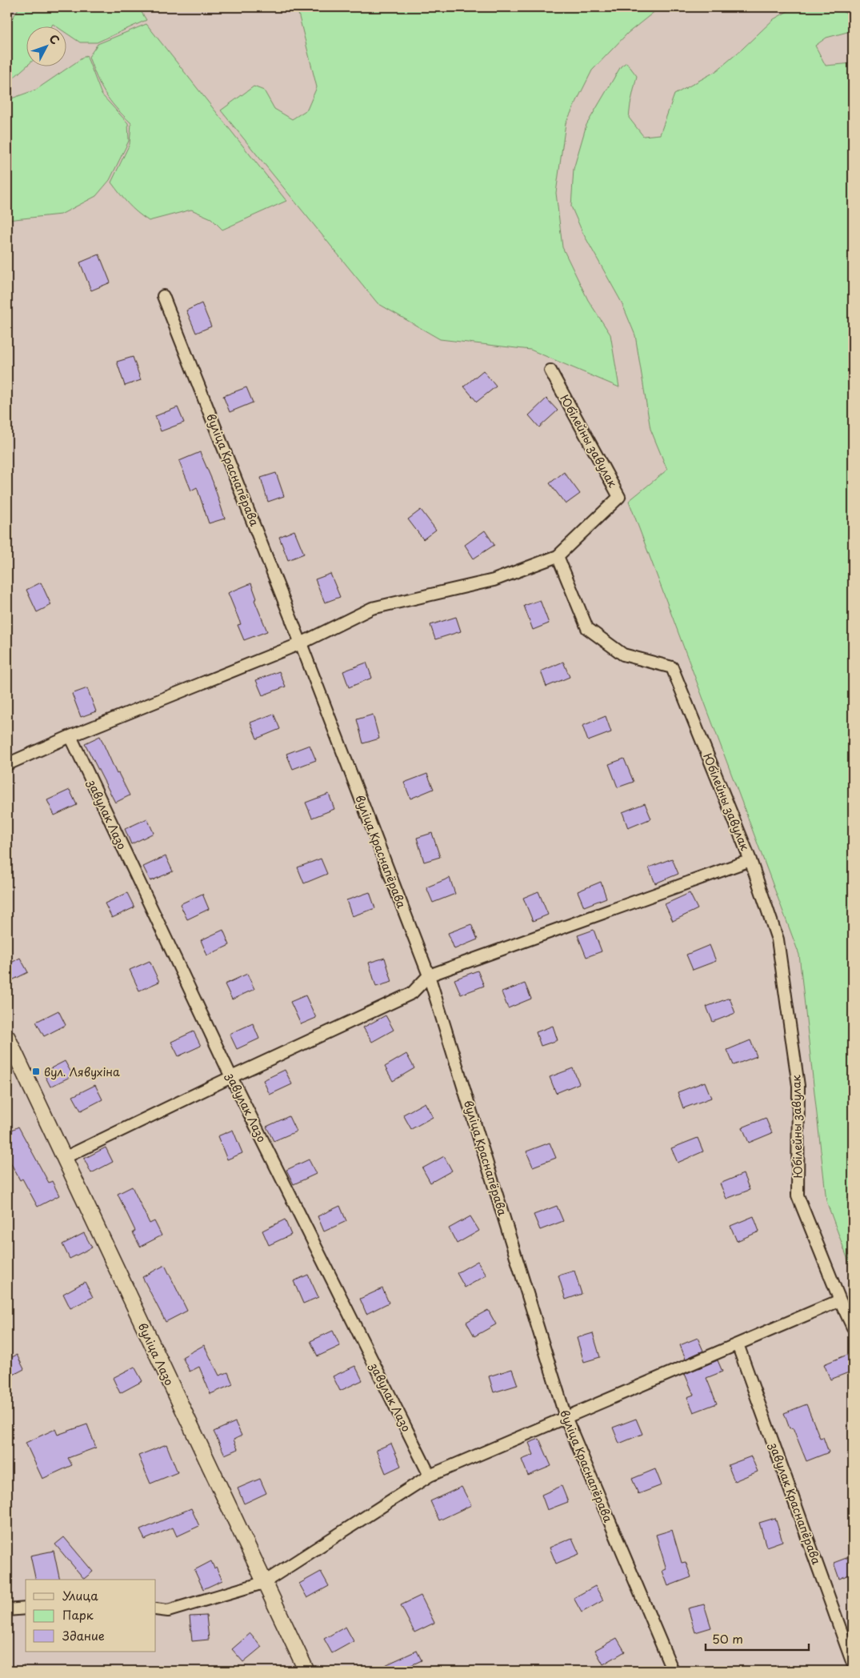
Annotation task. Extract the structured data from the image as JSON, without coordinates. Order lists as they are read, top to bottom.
{
  "streets": {
    "main road": ["вуліца Лазо"],
    "street": [
      "Юбілейны завулак",
      "вуліца Краснапёрава",
      "завулак Лазо",
      "завулак Краснапёрава"
    ]
  },
  "places": {
    "transit": ["вул. Лявухіна"]
  },
  "legend": ["Улица", "Парк", "Здание"],
  "scale_bar": "50 m",
  "north": "top right"
}
